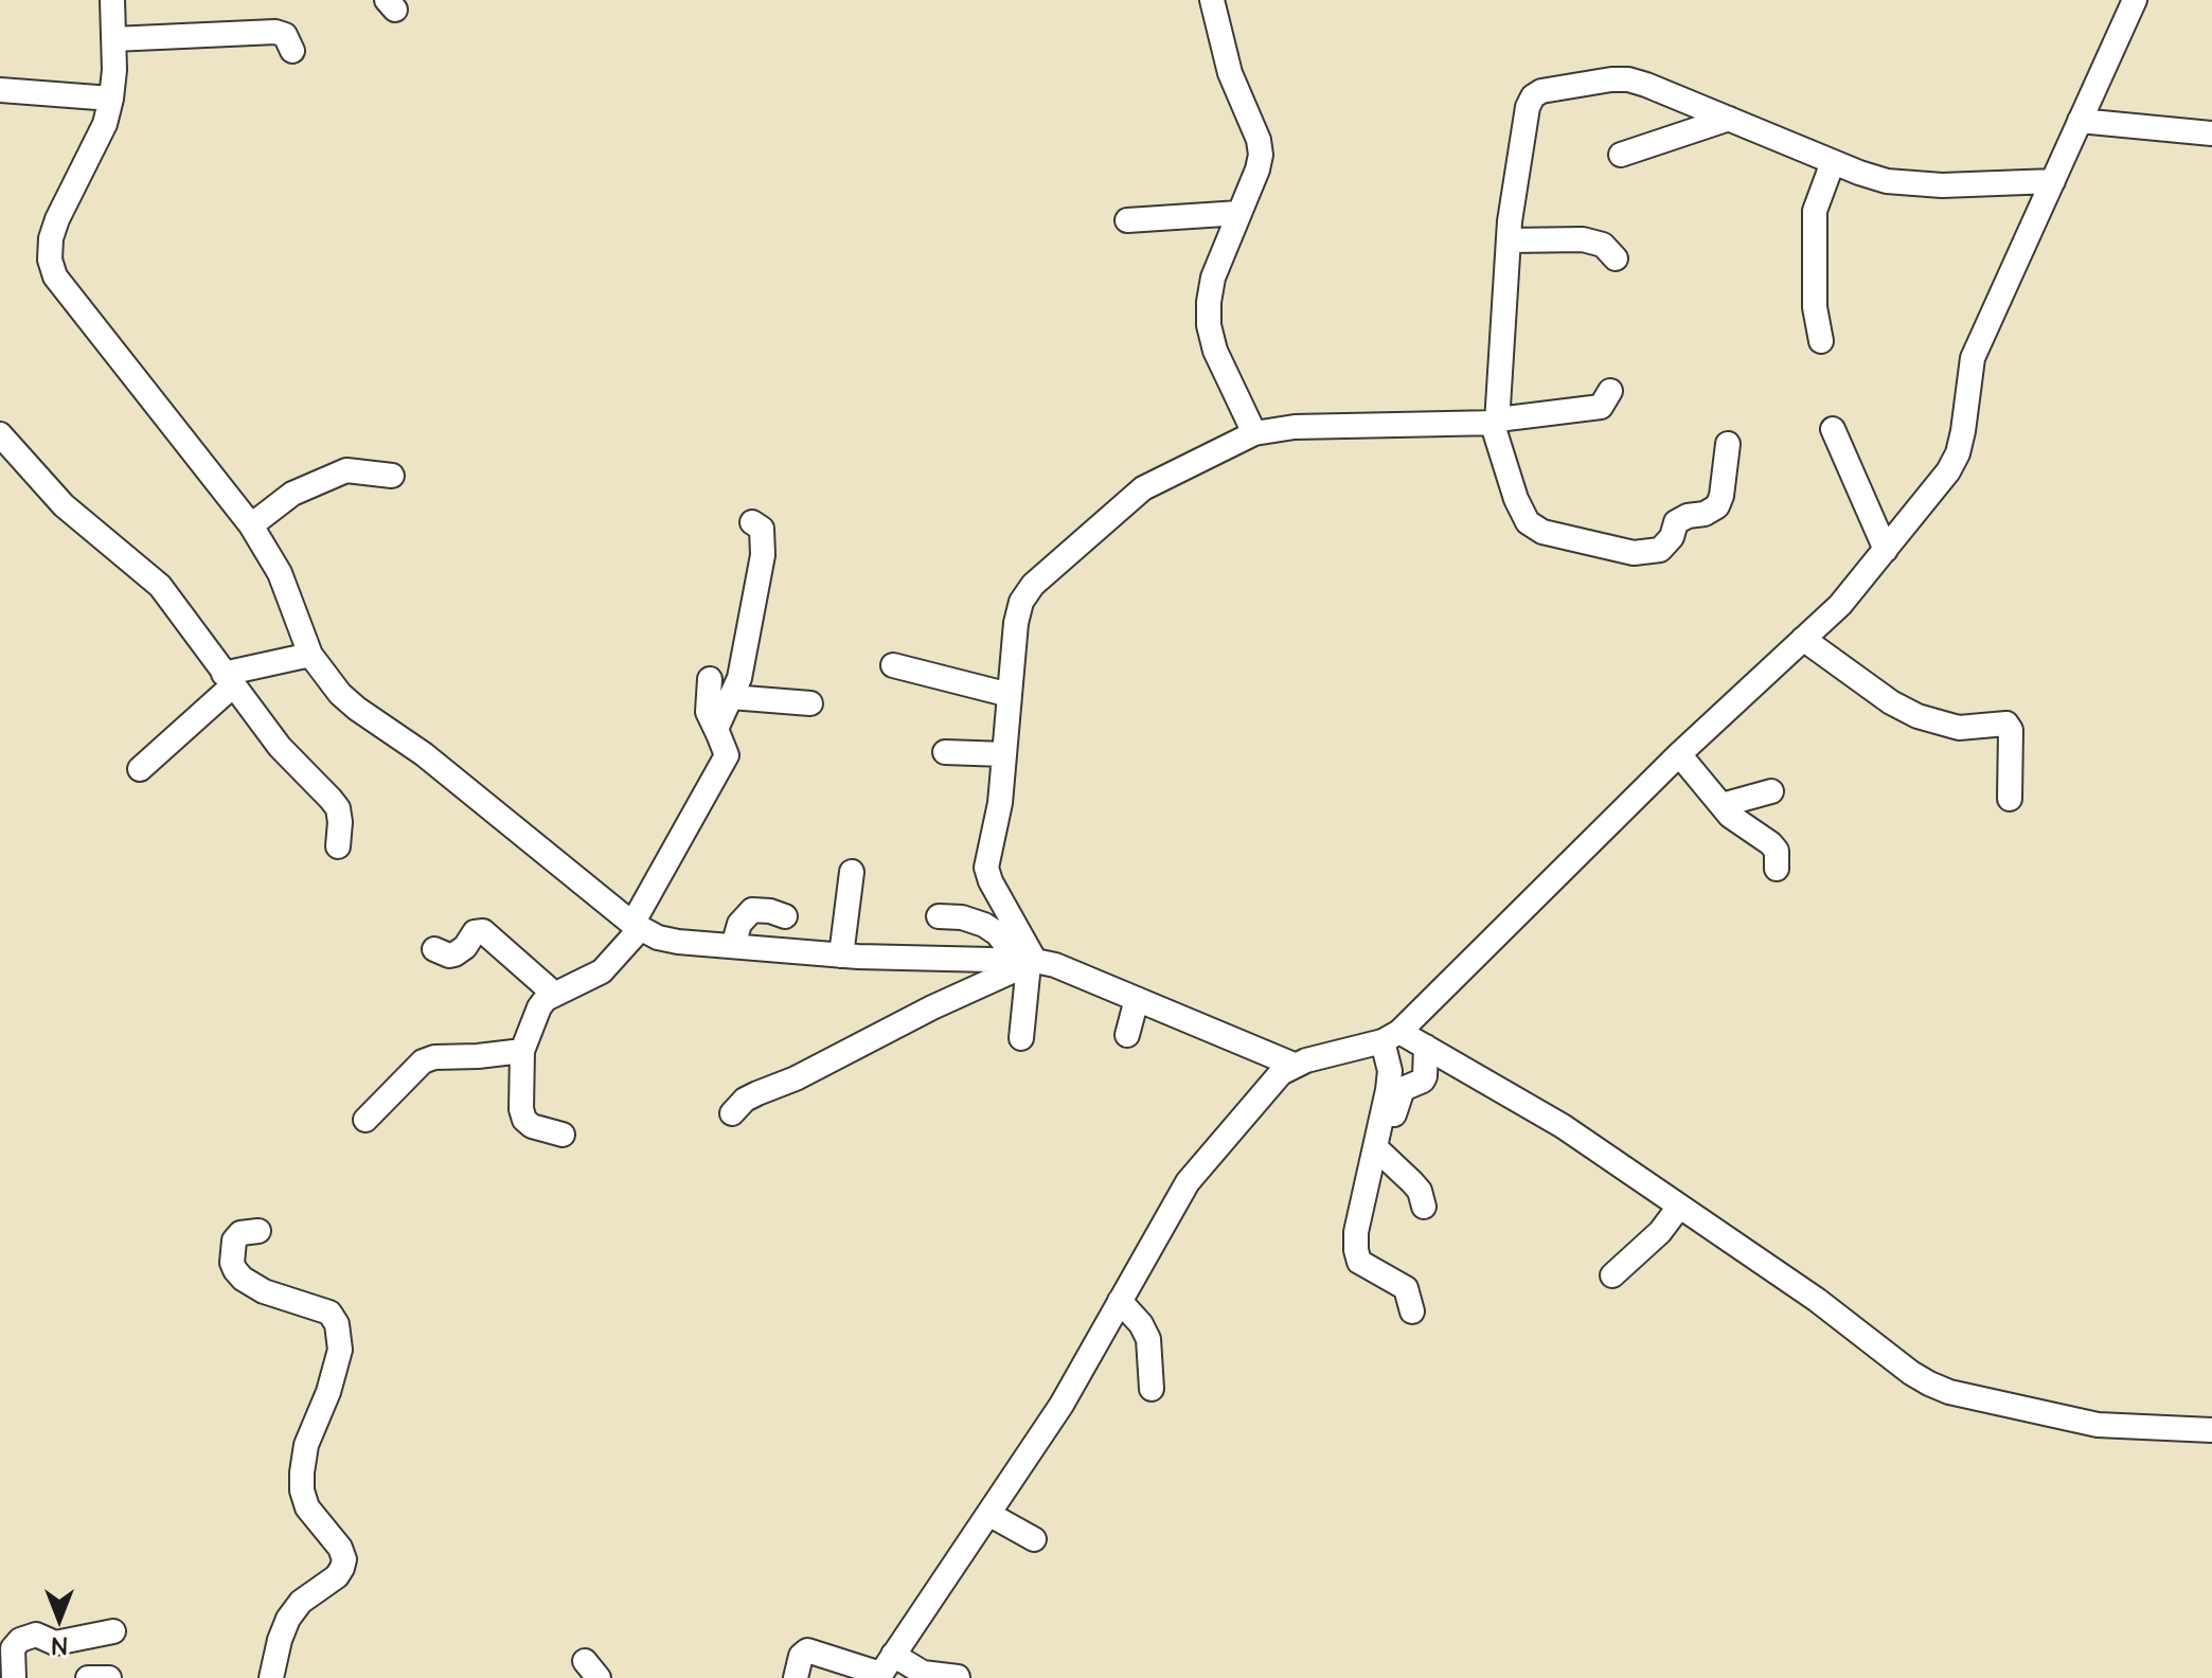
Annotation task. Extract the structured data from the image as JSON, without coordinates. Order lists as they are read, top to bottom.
{
  "north": "bottom"
}
